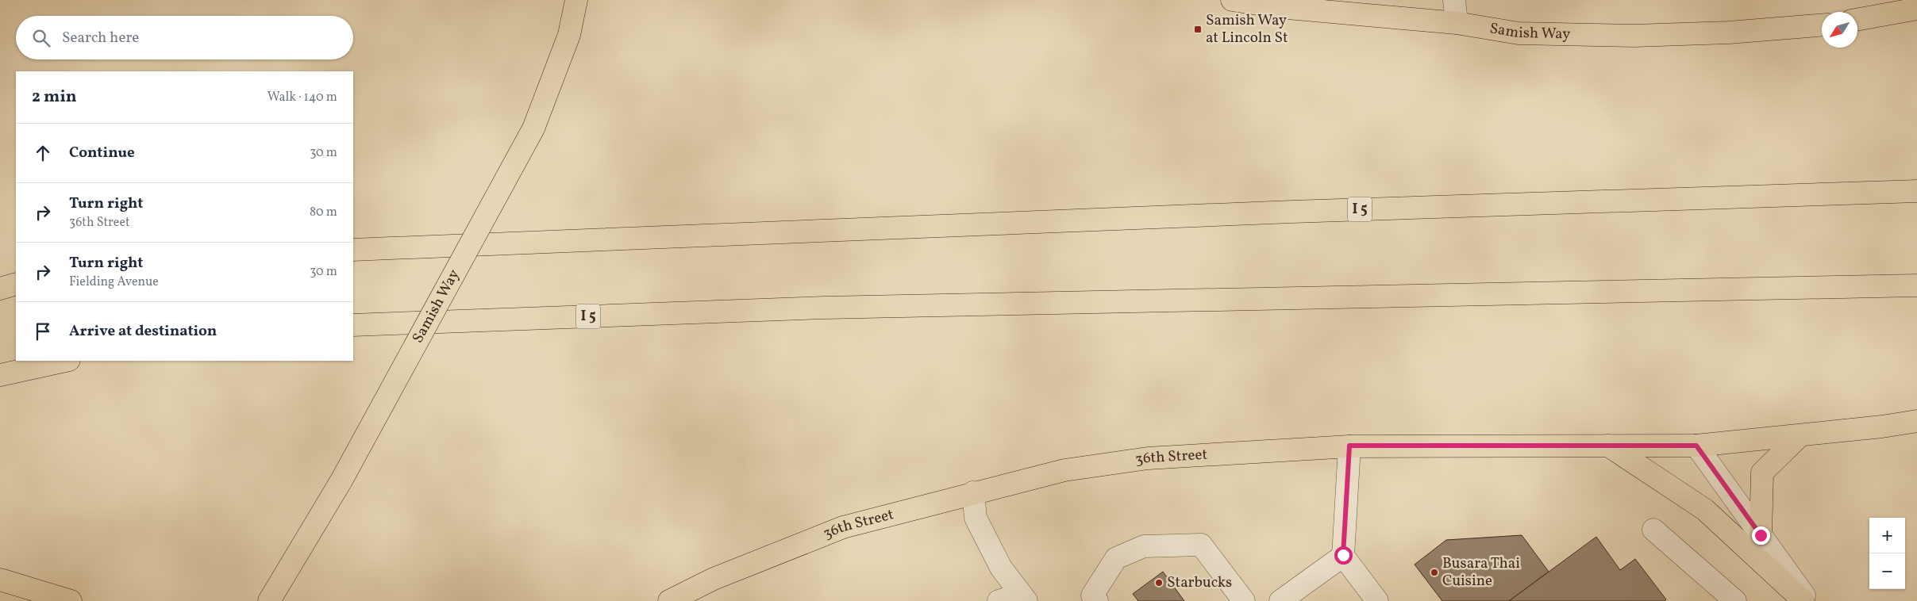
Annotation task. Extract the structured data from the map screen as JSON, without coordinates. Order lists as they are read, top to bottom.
{
  "streets": {
    "main road": ["Samish Way", "I 5", "36th Street"]
  },
  "places": {
    "transit": ["Samish Way at Lincoln St"],
    "other": ["Busara Thai Cuisine", "Starbucks"]
  },
  "north": "bottom left",
  "page": {
    "search": "Search here",
    "heading": ["2 min", "Walk · 140 m"],
    "list": [
      ["Continue", "30 m"],
      ["Turn right", "36th Street", "80 m"],
      ["Turn right", "Fielding Avenue", "30 m"],
      "Arrive at destination"
    ],
    "map_buttons": ["+", "−"]
  }
}
